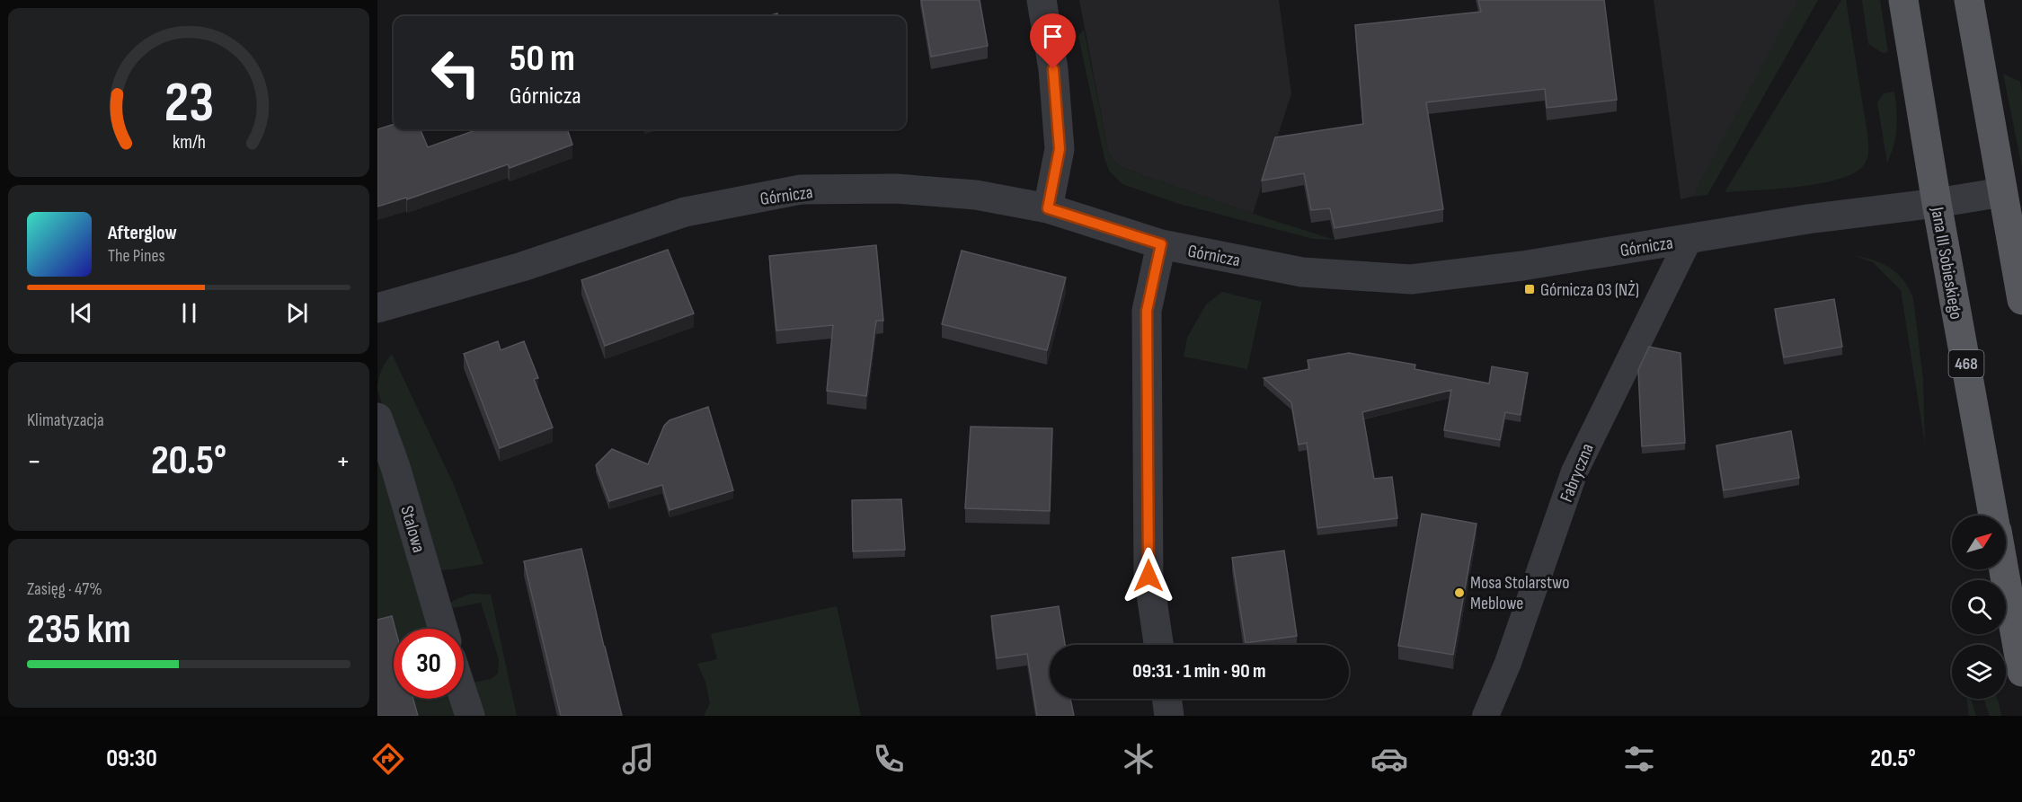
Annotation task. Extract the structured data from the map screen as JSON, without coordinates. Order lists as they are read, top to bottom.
{
  "streets": {
    "main road": ["Jana III Sobieskiego", "468"],
    "street": ["Górnicza", "Stalowa"],
    "lane": ["Fabryczna"]
  },
  "crossings": [
    ["Górnicza", "Jana III Sobieskiego"],
    ["Górnicza", "Fabryczna"]
  ],
  "places": {
    "transit": ["Górnicza 03 (NŻ)"],
    "other": ["Mosa Stolarstwo Meblowe"]
  },
  "north": "top right",
  "page": {
    "turn": ["50 m", "Górnicza"],
    "song": ["Afterglow", "The Pines"],
    "tile": [
      "Klimatyzacja",
      ["Zasięg · 47%", "235 km"]
    ],
    "heat": ["−", "20.5°", "+"],
    "limit": "30",
    "trip": "09:31 · 1 min · 90 m",
    "tabs": ["09:30", "20.5°"],
    "gauge": ["23", "km/h"]
  }
}
